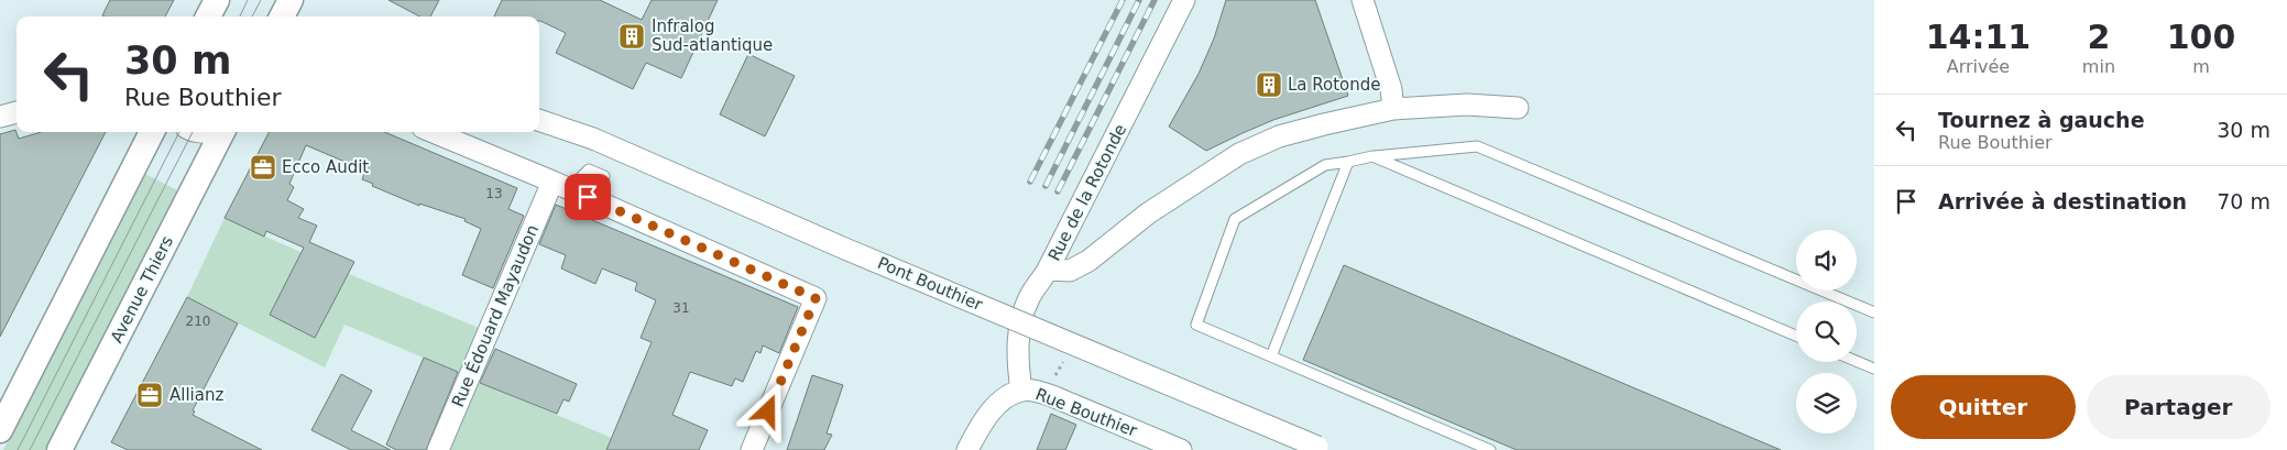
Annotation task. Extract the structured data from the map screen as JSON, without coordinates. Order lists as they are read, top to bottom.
{
  "streets": {
    "street": [
      "Rue de la Rotonde",
      "Pont Bouthier",
      "Avenue Thiers",
      "Rue Édouard Mayaudon",
      "Rue Bouthier"
    ]
  },
  "crossings": [
    ["Rue de la Rotonde", "Rue Bouthier"]
  ],
  "places": {
    "building": ["Infralog Sud-atlantique", "La Rotonde"],
    "office": ["Ecco Audit", "Allianz"]
  },
  "house_numbers": ["13", "31", "210"],
  "page": {
    "eta": [
      "14:11",
      "Arrivée",
      "2",
      "min",
      "100",
      "m"
    ],
    "turn": ["30 m", "Rue Bouthier"],
    "list": [
      {
        "name": "Tournez à gauche",
        "note": "Rue Bouthier",
        "value": "30 m"
      },
      {
        "name": "Arrivée à destination",
        "value": "70 m"
      }
    ],
    "buttons": ["Quitter", "Partager"]
  }
}
